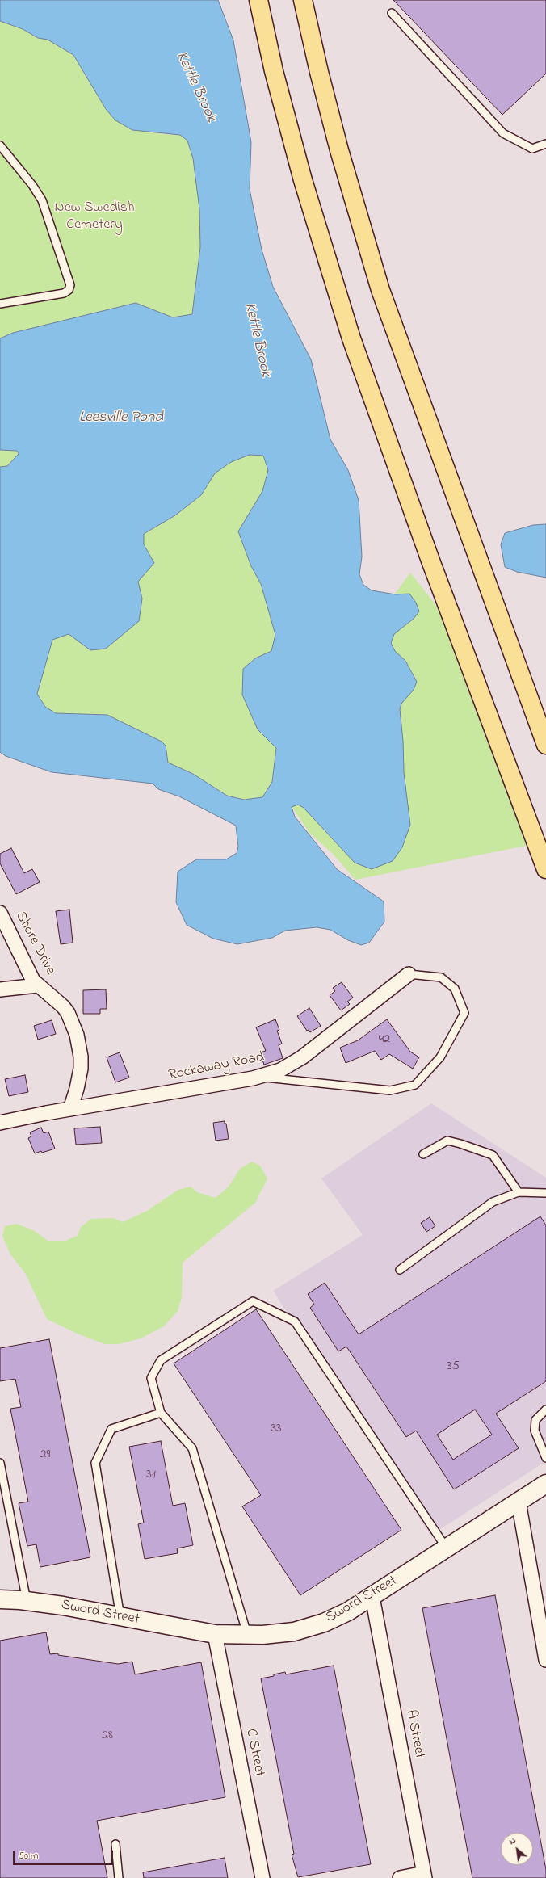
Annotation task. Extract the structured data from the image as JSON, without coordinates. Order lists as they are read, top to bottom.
{
  "streets": {
    "street": [
      "Shore Drive",
      "Rockaway Road",
      "Sword Street",
      "A Street",
      "C Street"
    ]
  },
  "crossings": [
    ["Shore Drive", "Rockaway Road"],
    ["Sword Street", "A Street"],
    ["Sword Street", "C Street"]
  ],
  "water": ["Kettle Brook", "Leesville Pond"],
  "parks": ["New Swedish Cemetery"],
  "house_numbers": [
    "42",
    "35",
    "33",
    "29",
    "31",
    "28"
  ],
  "scale_bar": "50 m",
  "north": "top left"
}
